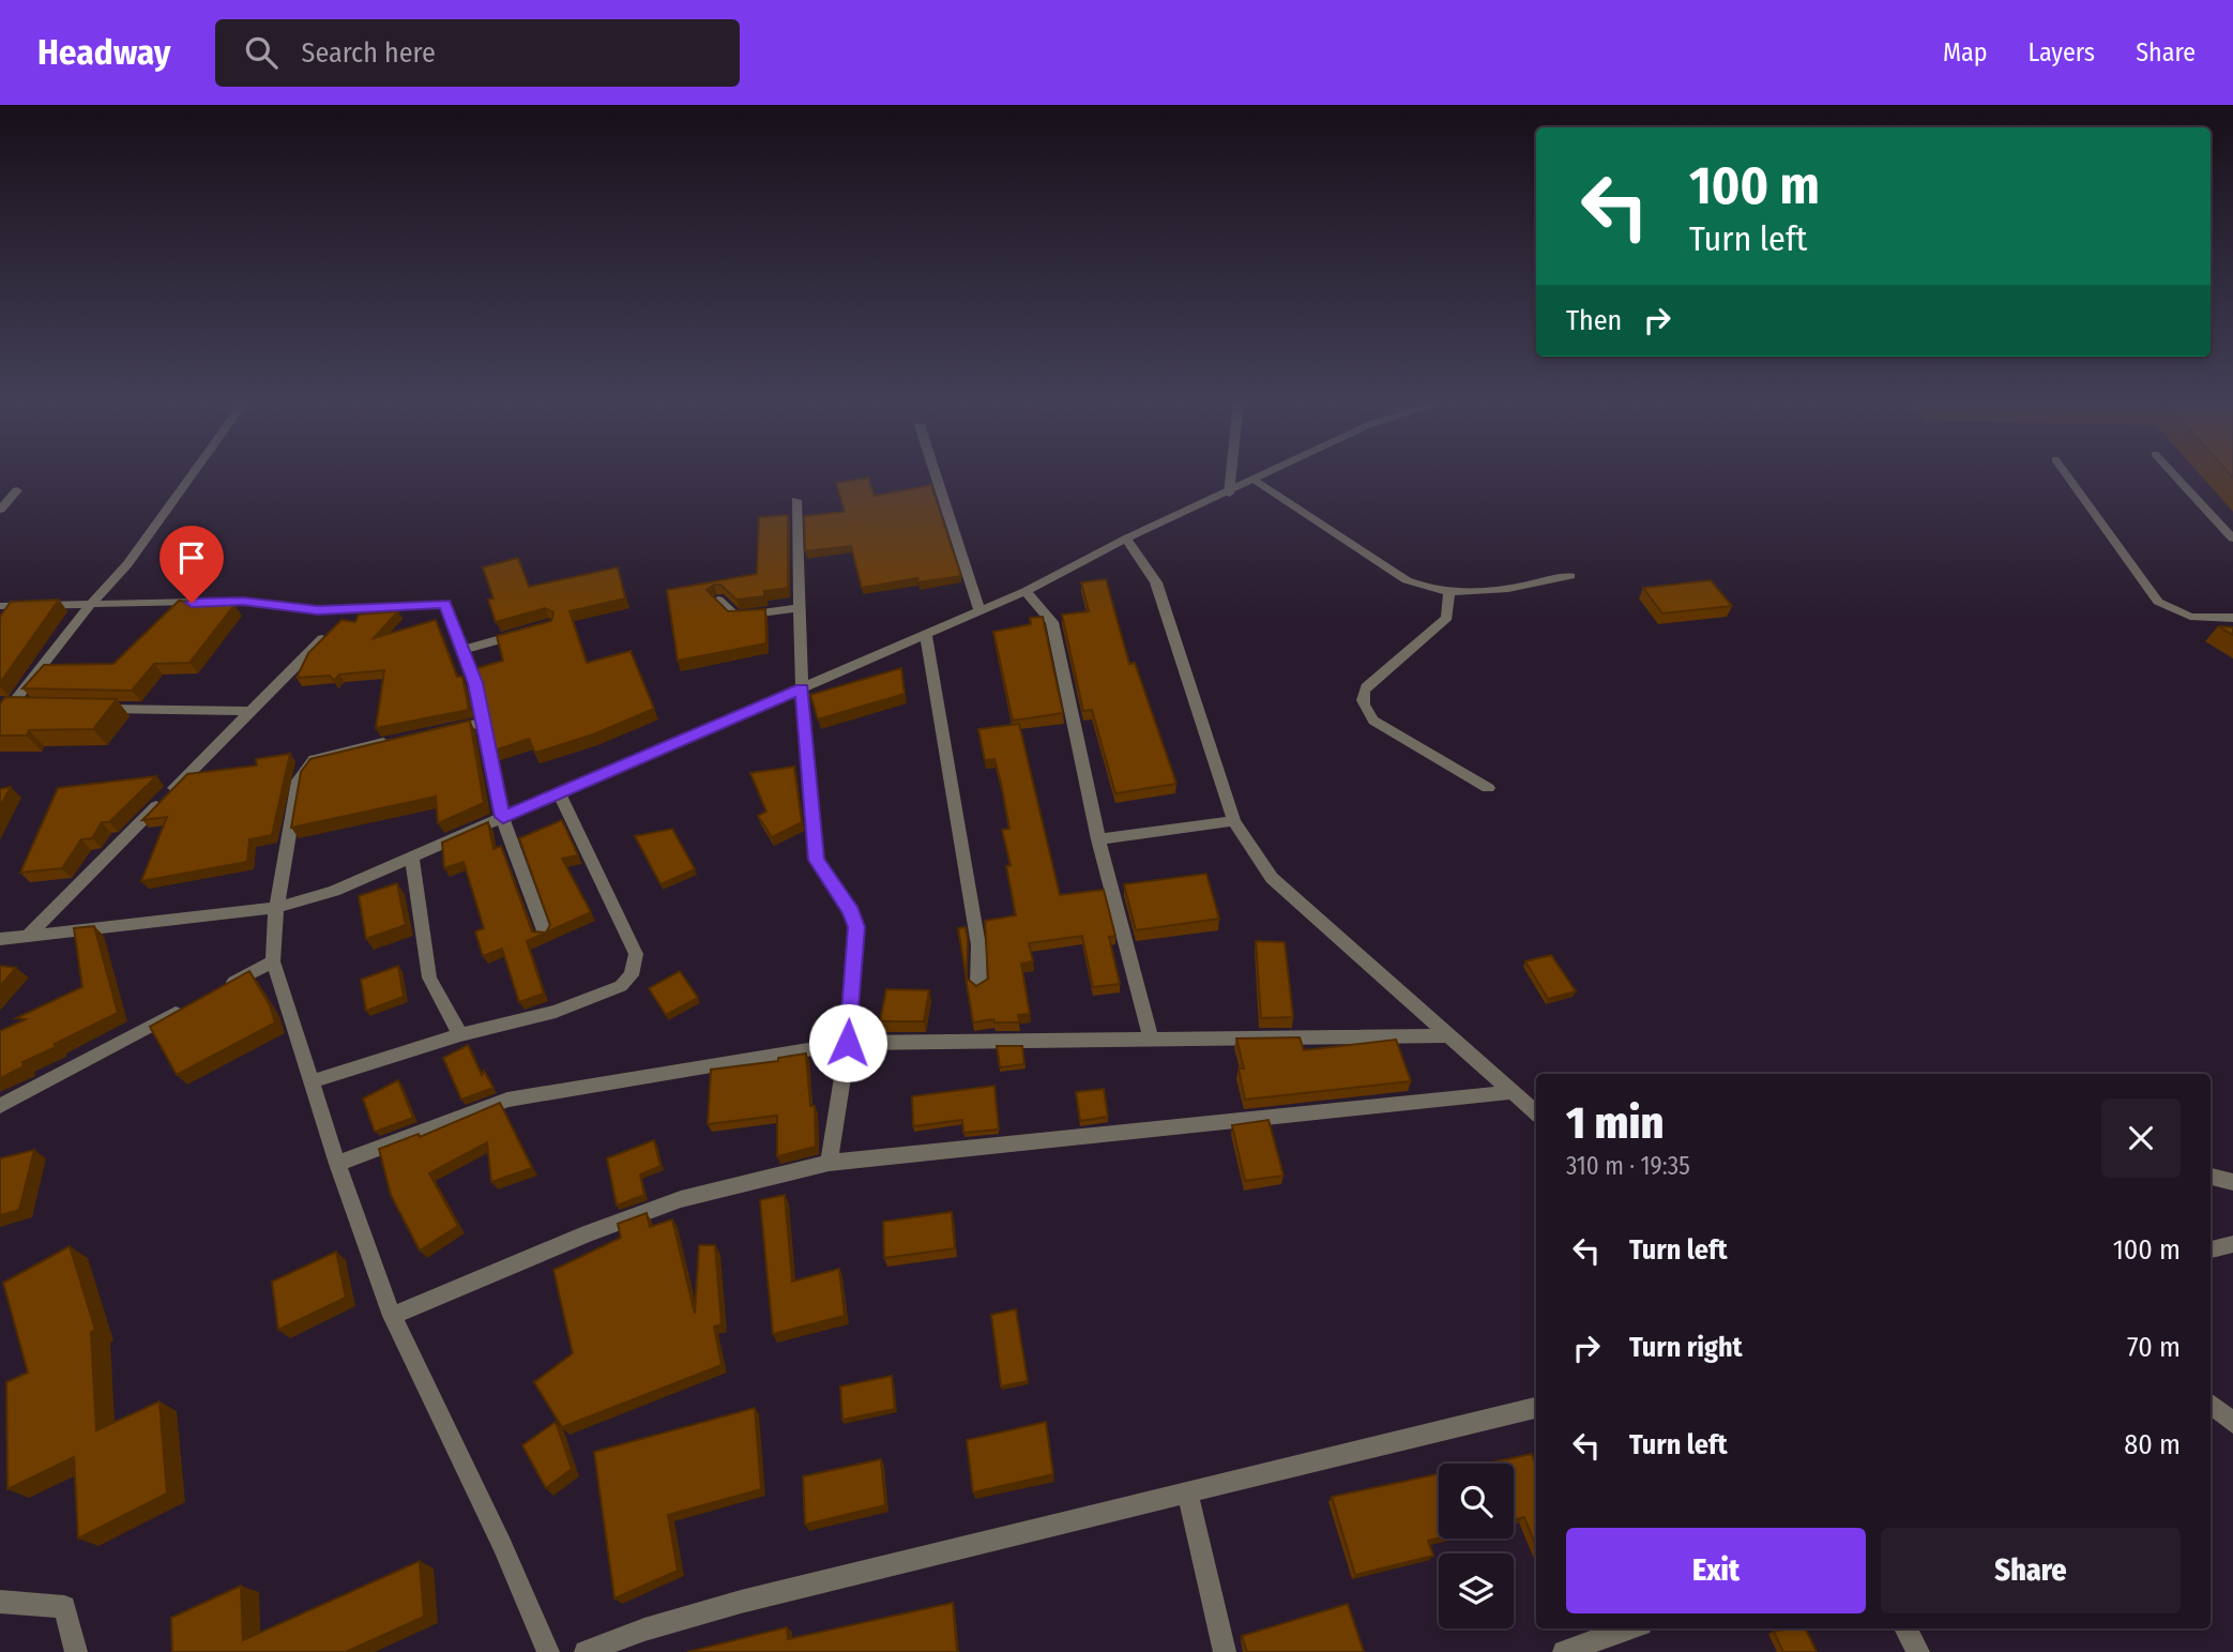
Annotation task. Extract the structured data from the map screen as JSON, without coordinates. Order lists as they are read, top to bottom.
{
  "page": {
    "header": "Headway",
    "search": "Search here",
    "nav": ["Map", "Layers", "Share"],
    "turn": ["100 m", "Turn left"],
    "then": "Then",
    "heading": ["1 min", "310 m · 19:35"],
    "list": [
      {
        "name": "Turn left",
        "value": "100 m"
      },
      {
        "name": "Turn right",
        "value": "70 m"
      },
      {
        "name": "Turn left",
        "value": "80 m"
      }
    ],
    "buttons": ["Exit", "Share"]
  }
}
